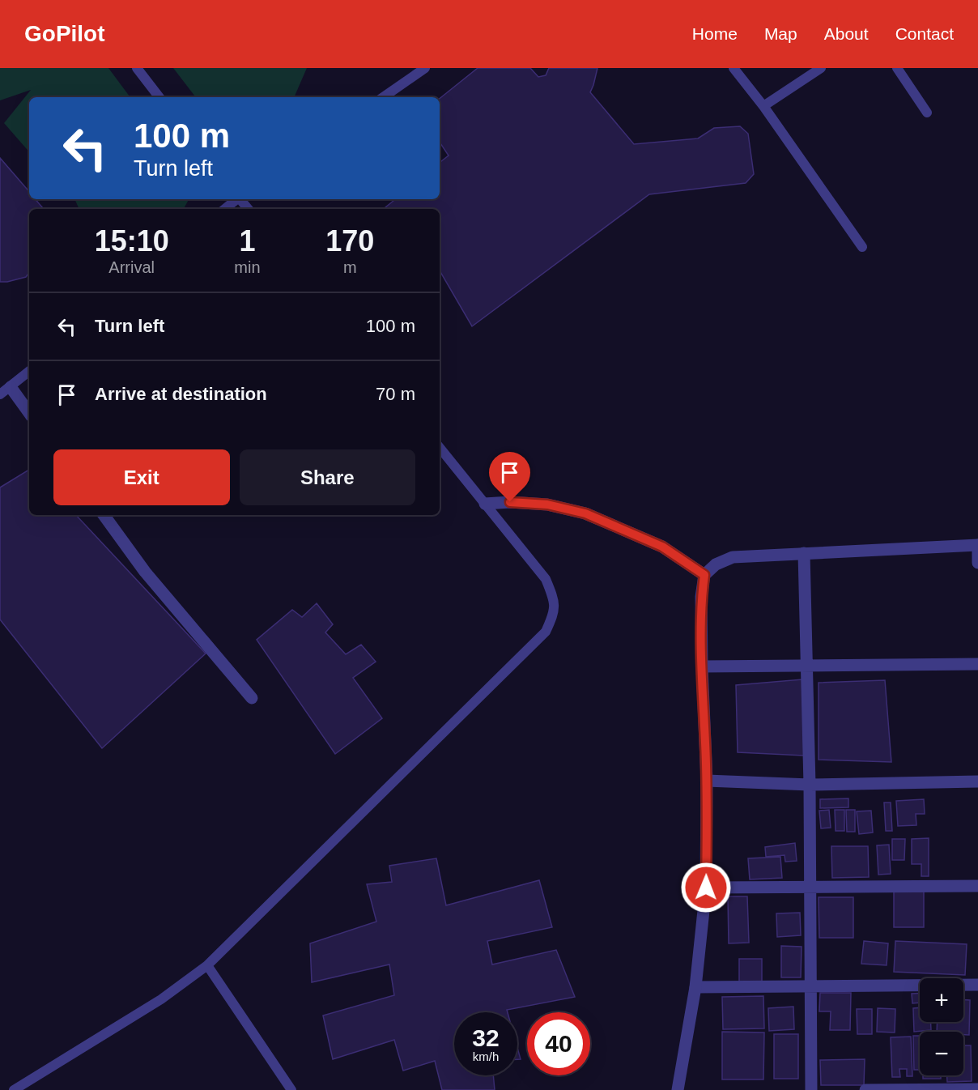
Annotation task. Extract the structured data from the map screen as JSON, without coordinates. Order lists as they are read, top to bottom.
{
  "page": {
    "header": "GoPilot",
    "nav": [
      "Home",
      "Map",
      "About",
      "Contact"
    ],
    "turn": ["100 m", "Turn left"],
    "eta": [
      "15:10",
      "Arrival",
      "1",
      "min",
      "170",
      "m"
    ],
    "list": [
      {
        "name": "Turn left",
        "value": "100 m"
      },
      {
        "name": "Arrive at destination",
        "value": "70 m"
      }
    ],
    "buttons": ["Exit", "Share"],
    "map_buttons": ["+", "−"],
    "speed": "32 km/h",
    "limit": "40"
  }
}
